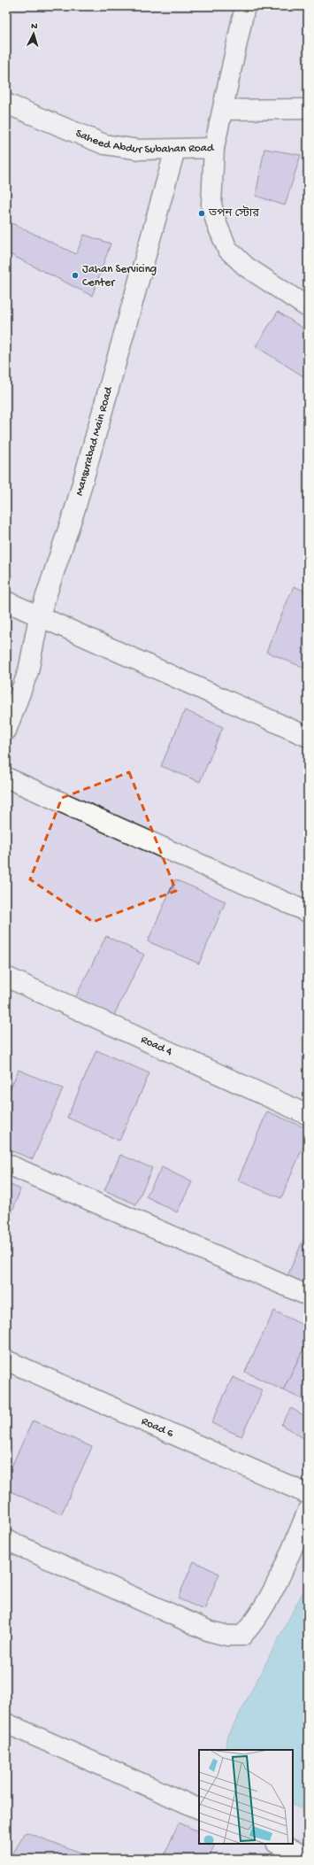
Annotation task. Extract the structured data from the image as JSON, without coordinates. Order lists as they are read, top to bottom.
{
  "streets": {
    "street": [
      "Saheed Abdur Subahan Road",
      "Mansurabad Main Road",
      "Road 4",
      "Road 6"
    ]
  },
  "crossings": [
    ["Saheed Abdur Subahan Road", "Mansurabad Main Road"]
  ],
  "places": ["তপন স্টোর", "Jahan Servicing Center"],
  "north": "top"
}
